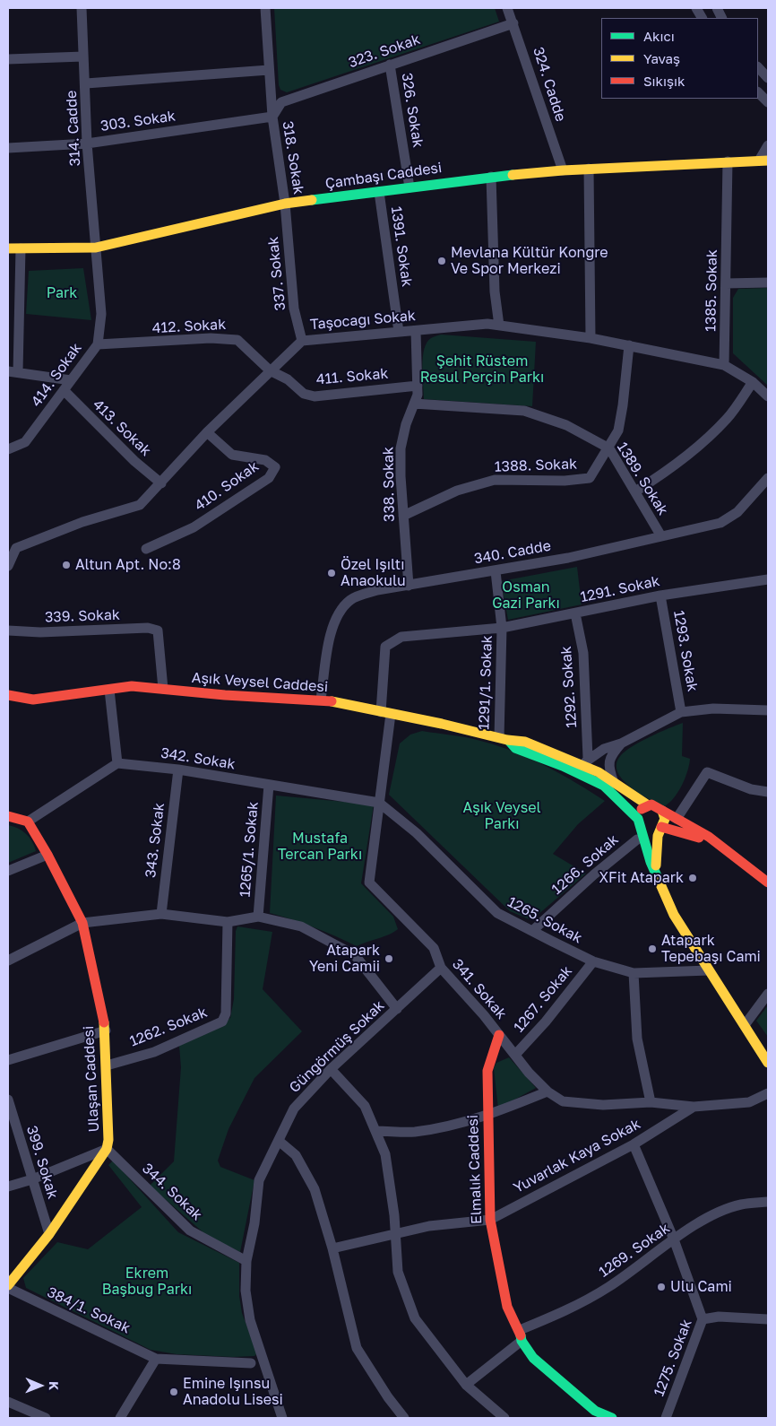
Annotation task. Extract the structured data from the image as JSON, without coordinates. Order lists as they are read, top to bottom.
{
  "streets": {
    "street": [
      "323. Sokak",
      "324. Cadde",
      "326. Sokak",
      "303. Sokak",
      "314. Cadde",
      "318. Sokak",
      "Çambaşı Caddesi",
      "1391. Sokak",
      "337. Sokak",
      "1385. Sokak",
      "Taşocağı Sokak",
      "412. Sokak",
      "414. Sokak",
      "411. Sokak",
      "413. Sokak",
      "1388. Sokak",
      "1389. Sokak",
      "338. Sokak",
      "410. Sokak",
      "340. Cadde",
      "1291. Sokak",
      "339. Sokak",
      "1293. Sokak",
      "Aşık Veysel Caddesi",
      "1291/1. Sokak",
      "1292. Sokak",
      "342. Sokak",
      "343. Sokak",
      "1265/1. Sokak",
      "1266. Sokak",
      "1265. Sokak",
      "341. Sokak",
      "1267. Sokak",
      "1262. Sokak",
      "Güngörmüş Sokak",
      "Ulaşan Caddesi",
      "Yuvarlak Kaya Sokak",
      "399. Sokak",
      "Elmalık Caddesi",
      "344. Sokak",
      "1269. Sokak",
      "384/1. Sokak",
      "1275. Sokak"
    ]
  },
  "crossings": [
    ["323. Sokak", "324. Cadde"],
    ["323. Sokak", "326. Sokak"],
    ["323. Sokak", "303. Sokak"],
    ["323. Sokak", "318. Sokak"],
    ["324. Cadde", "Çambaşı Caddesi"],
    ["326. Sokak", "Çambaşı Caddesi"],
    ["303. Sokak", "314. Cadde"],
    ["303. Sokak", "318. Sokak"],
    ["314. Cadde", "Çambaşı Caddesi"],
    ["314. Cadde", "414. Sokak"],
    ["318. Sokak", "Çambaşı Caddesi"],
    ["318. Sokak", "337. Sokak"],
    ["Çambaşı Caddesi", "1391. Sokak"],
    ["Çambaşı Caddesi", "337. Sokak"],
    ["Çambaşı Caddesi", "1385. Sokak"],
    ["Çambaşı Caddesi", "414. Sokak"],
    ["1391. Sokak", "Taşocağı Sokak"],
    ["337. Sokak", "Taşocağı Sokak"],
    ["1385. Sokak", "Taşocağı Sokak"],
    ["Taşocağı Sokak", "412. Sokak"],
    ["Taşocağı Sokak", "411. Sokak"],
    ["Taşocağı Sokak", "413. Sokak"],
    ["Taşocağı Sokak", "1388. Sokak"],
    ["Taşocağı Sokak", "338. Sokak"],
    ["Taşocağı Sokak", "410. Sokak"],
    ["412. Sokak", "414. Sokak"],
    ["412. Sokak", "411. Sokak"],
    ["414. Sokak", "413. Sokak"],
    ["411. Sokak", "338. Sokak"],
    ["1388. Sokak", "1389. Sokak"],
    ["1388. Sokak", "338. Sokak"],
    ["1389. Sokak", "338. Sokak"],
    ["1389. Sokak", "340. Cadde"],
    ["338. Sokak", "340. Cadde"],
    ["340. Cadde", "Aşık Veysel Caddesi"],
    ["340. Cadde", "1291/1. Sokak"],
    ["1291. Sokak", "1293. Sokak"],
    ["1291. Sokak", "Aşık Veysel Caddesi"],
    ["1291. Sokak", "1291/1. Sokak"],
    ["1291. Sokak", "1292. Sokak"],
    ["1291. Sokak", "341. Sokak"],
    ["339. Sokak", "Aşık Veysel Caddesi"],
    ["Aşık Veysel Caddesi", "1291/1. Sokak"],
    ["Aşık Veysel Caddesi", "1292. Sokak"],
    ["Aşık Veysel Caddesi", "341. Sokak"],
    ["342. Sokak", "343. Sokak"],
    ["342. Sokak", "1265/1. Sokak"],
    ["342. Sokak", "1265. Sokak"],
    ["342. Sokak", "341. Sokak"],
    ["1266. Sokak", "1265. Sokak"],
    ["1265. Sokak", "341. Sokak"],
    ["1265. Sokak", "1267. Sokak"],
    ["341. Sokak", "1267. Sokak"],
    ["341. Sokak", "Güngörmüş Sokak"],
    ["341. Sokak", "Yuvarlak Kaya Sokak"],
    ["341. Sokak", "Elmalık Caddesi"],
    ["1262. Sokak", "Ulaşan Caddesi"],
    ["Güngörmüş Sokak", "344. Sokak"],
    ["Ulaşan Caddesi", "399. Sokak"],
    ["Ulaşan Caddesi", "344. Sokak"],
    ["Ulaşan Caddesi", "384/1. Sokak"],
    ["Yuvarlak Kaya Sokak", "Elmalık Caddesi"],
    ["Elmalık Caddesi", "1269. Sokak"]
  ],
  "parks": [
    "Park",
    "Şehit Rüstem Resul Perçin Parkı",
    "Osman Gazi Parkı",
    "Aşık Veysel Parkı",
    "Mustafa Tercan Parkı",
    "Ekrem Başbuğ Parkı"
  ],
  "places": [
    "Mevlana Kültür Kongre Ve Spor Merkezi",
    "Altun Apt. No:8",
    "Özel Işıltı Anaokulu",
    "XFit Atapark",
    "Atapark Tepebaşı Cami",
    "Atapark Yeni Camii",
    "Ulu Cami",
    "Emine Işınsu Anadolu Lisesi"
  ],
  "legend": ["Akıcı", "Yavaş", "Sıkışık"],
  "north": "right"
}
